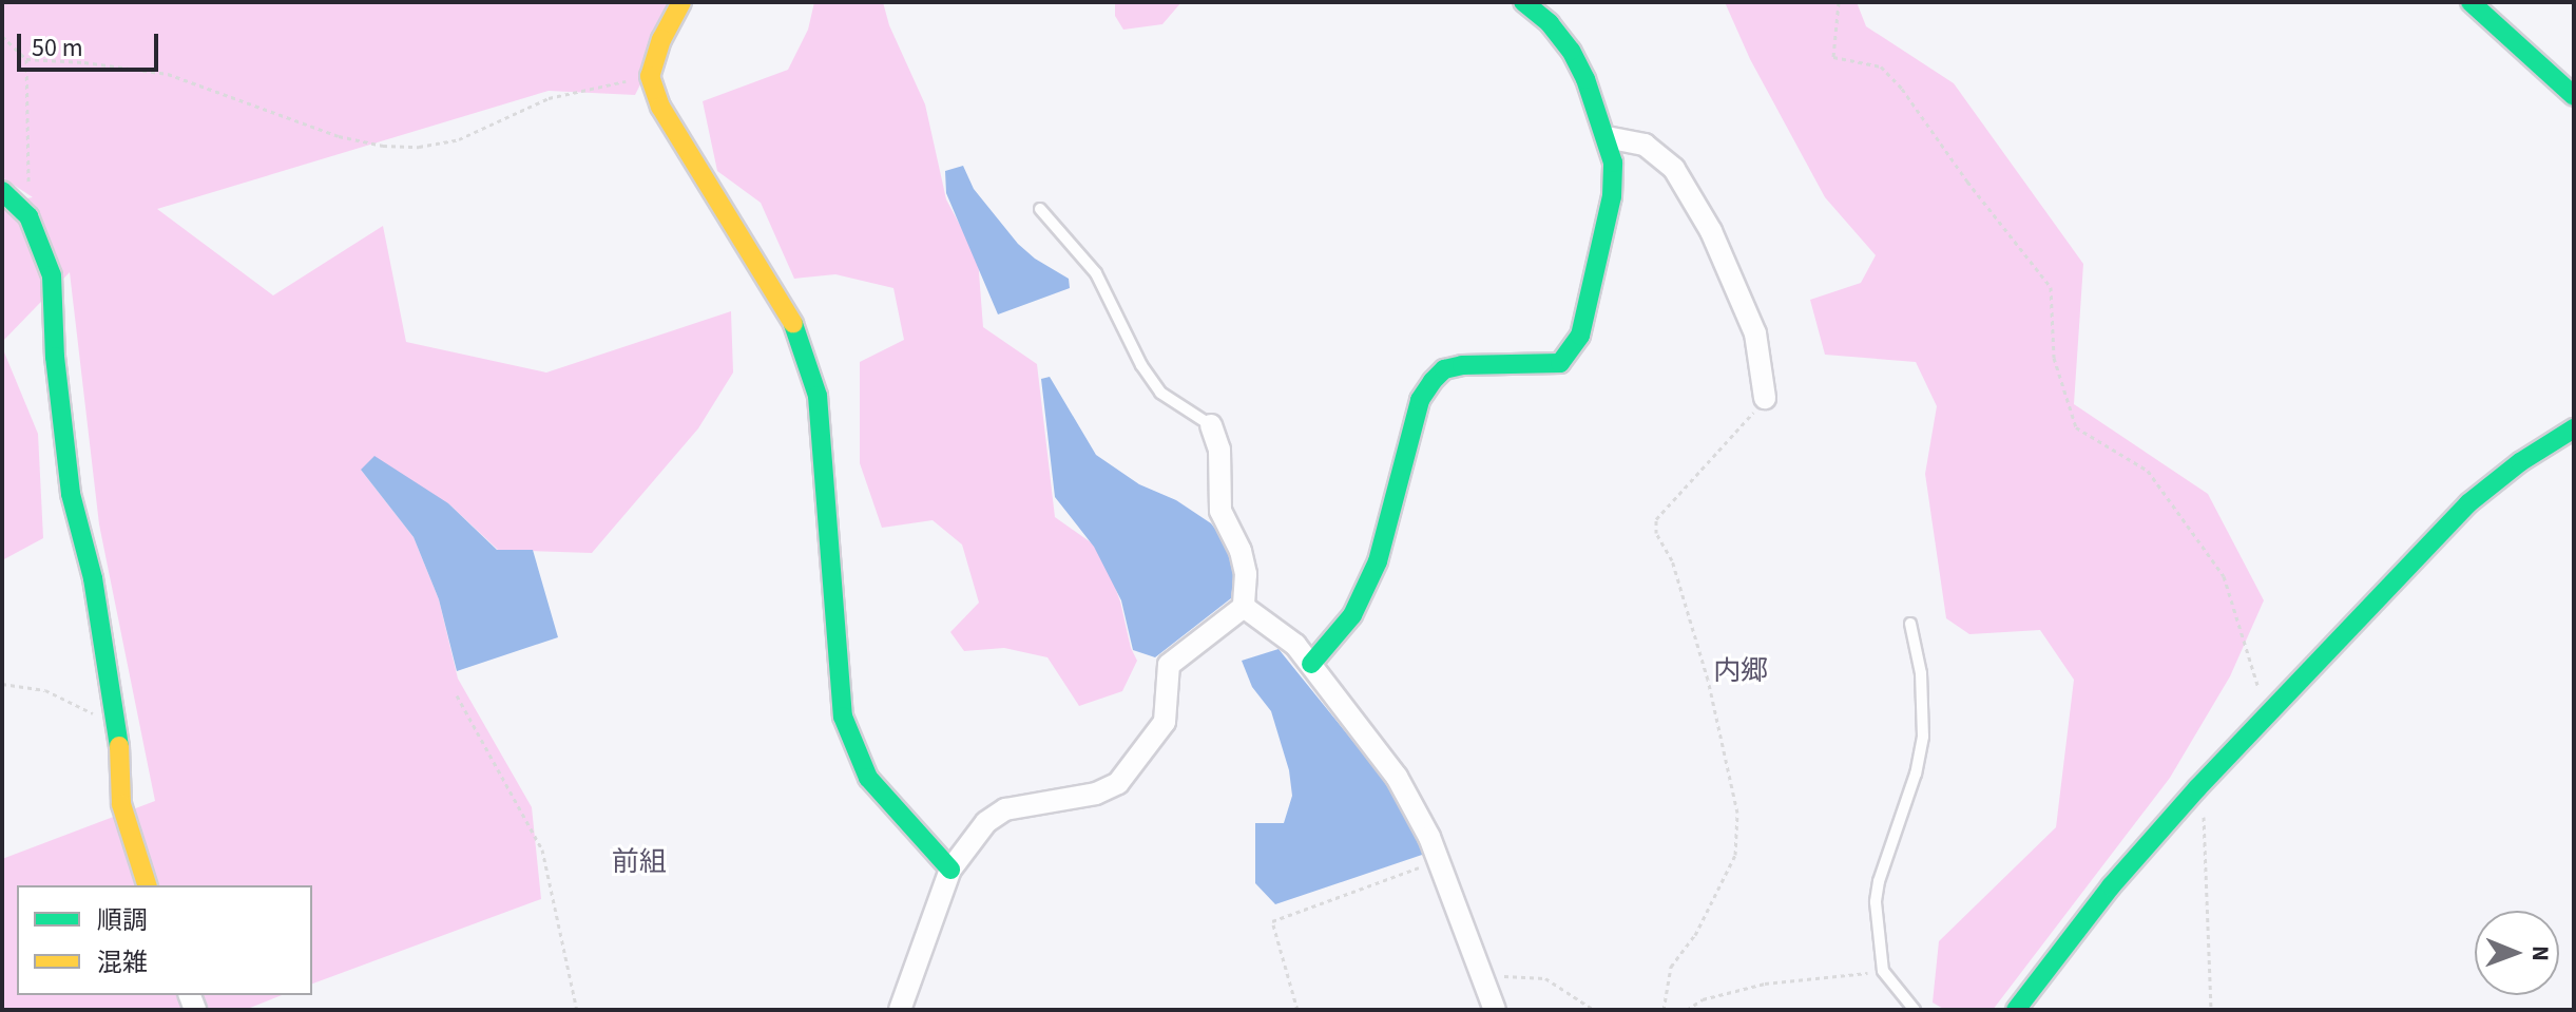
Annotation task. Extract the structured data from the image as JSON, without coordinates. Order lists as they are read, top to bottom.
{
  "districts": ["内郷", "前組"],
  "legend": ["順調", "混雑"],
  "scale_bar": "50 m",
  "north": "right"
}
